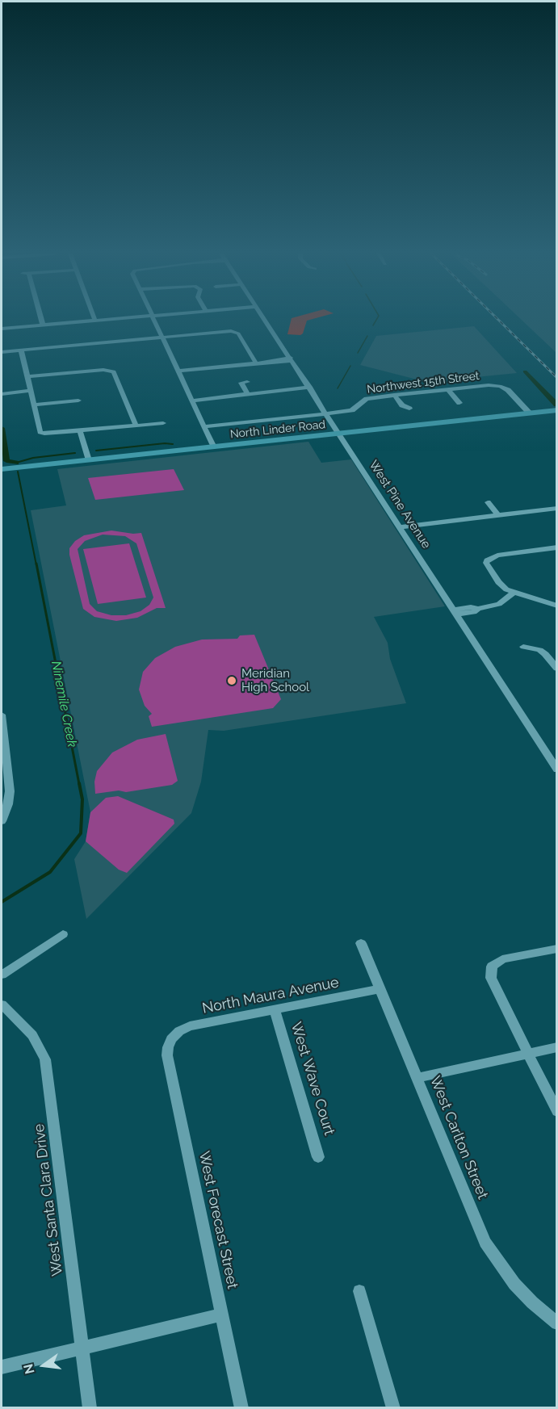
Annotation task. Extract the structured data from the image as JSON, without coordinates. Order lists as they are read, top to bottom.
{
  "streets": {
    "main road": ["North Linder Road"],
    "street": [
      "Northwest 15th Street",
      "West Pine Avenue",
      "North Maura Avenue",
      "West Wave Court",
      "West Carlton Street",
      "West Santa Clara Drive",
      "West Forecast Street"
    ]
  },
  "crossings": [
    ["Northwest 15th Street", "North Linder Road"],
    ["Northwest 15th Street", "West Pine Avenue"],
    ["North Linder Road", "West Pine Avenue"],
    ["North Maura Avenue", "West Wave Court"],
    ["North Maura Avenue", "West Carlton Street"],
    ["North Maura Avenue", "West Forecast Street"]
  ],
  "water": ["Ninemile Creek"],
  "places": ["Meridian High School"],
  "north": "left"
}
